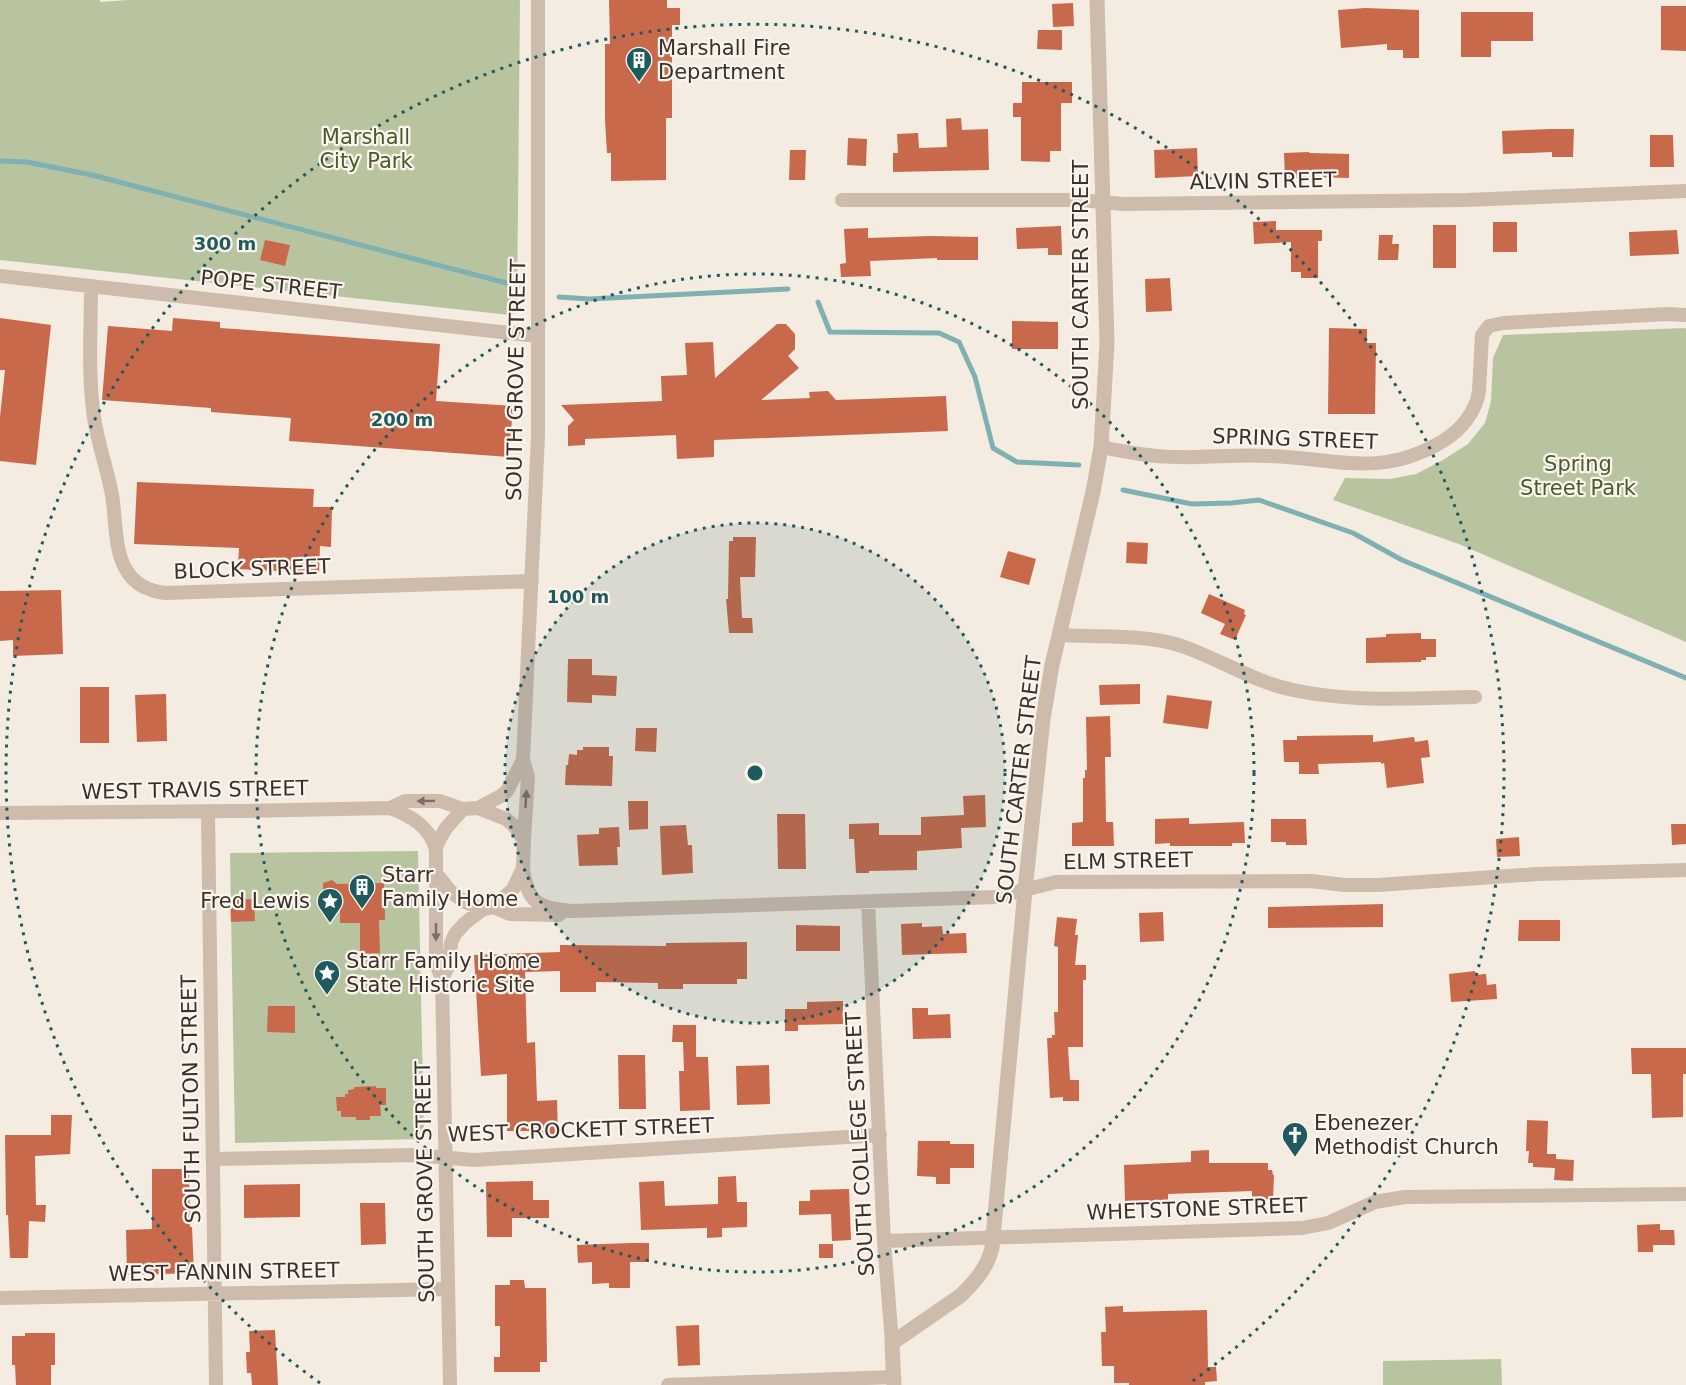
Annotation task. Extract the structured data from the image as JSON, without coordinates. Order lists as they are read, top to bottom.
{
  "streets": {
    "street": [
      "ALVIN STREET",
      "POPE STREET",
      "SOUTH CARTER STREET",
      "SOUTH GROVE STREET",
      "SPRING STREET",
      "BLOCK STREET",
      "WEST TRAVIS STREET",
      "ELM STREET",
      "SOUTH FULTON STREET",
      "WEST CROCKETT STREET",
      "SOUTH COLLEGE STREET",
      "WHETSTONE STREET",
      "WEST FANNIN STREET"
    ]
  },
  "crossings": [
    ["ALVIN STREET", "SOUTH CARTER STREET"],
    ["POPE STREET", "SOUTH GROVE STREET"],
    ["POPE STREET", "BLOCK STREET"],
    ["SOUTH CARTER STREET", "SPRING STREET"],
    ["SOUTH CARTER STREET", "ELM STREET"],
    ["SOUTH CARTER STREET", "SOUTH COLLEGE STREET"],
    ["SOUTH CARTER STREET", "WHETSTONE STREET"],
    ["SOUTH GROVE STREET", "BLOCK STREET"],
    ["SOUTH GROVE STREET", "WEST TRAVIS STREET"],
    ["SOUTH GROVE STREET", "ELM STREET"],
    ["SOUTH GROVE STREET", "WEST CROCKETT STREET"],
    ["SOUTH GROVE STREET", "WEST FANNIN STREET"],
    ["WEST TRAVIS STREET", "ELM STREET"],
    ["WEST TRAVIS STREET", "SOUTH FULTON STREET"],
    ["ELM STREET", "SOUTH COLLEGE STREET"],
    ["SOUTH FULTON STREET", "WEST CROCKETT STREET"],
    ["SOUTH FULTON STREET", "WEST FANNIN STREET"],
    ["WEST CROCKETT STREET", "SOUTH COLLEGE STREET"],
    ["SOUTH COLLEGE STREET", "WHETSTONE STREET"]
  ],
  "parks": ["Marshall City Park", "Spring Street Park"],
  "places": {
    "building": ["Marshall Fire Department", "Starr Family Home"],
    "place": ["Fred Lewis", "Starr Family Home State Historic Site"],
    "church": ["Ebenezer Methodist Church"]
  },
  "rings": ["300 m", "200 m", "100 m"]
}
